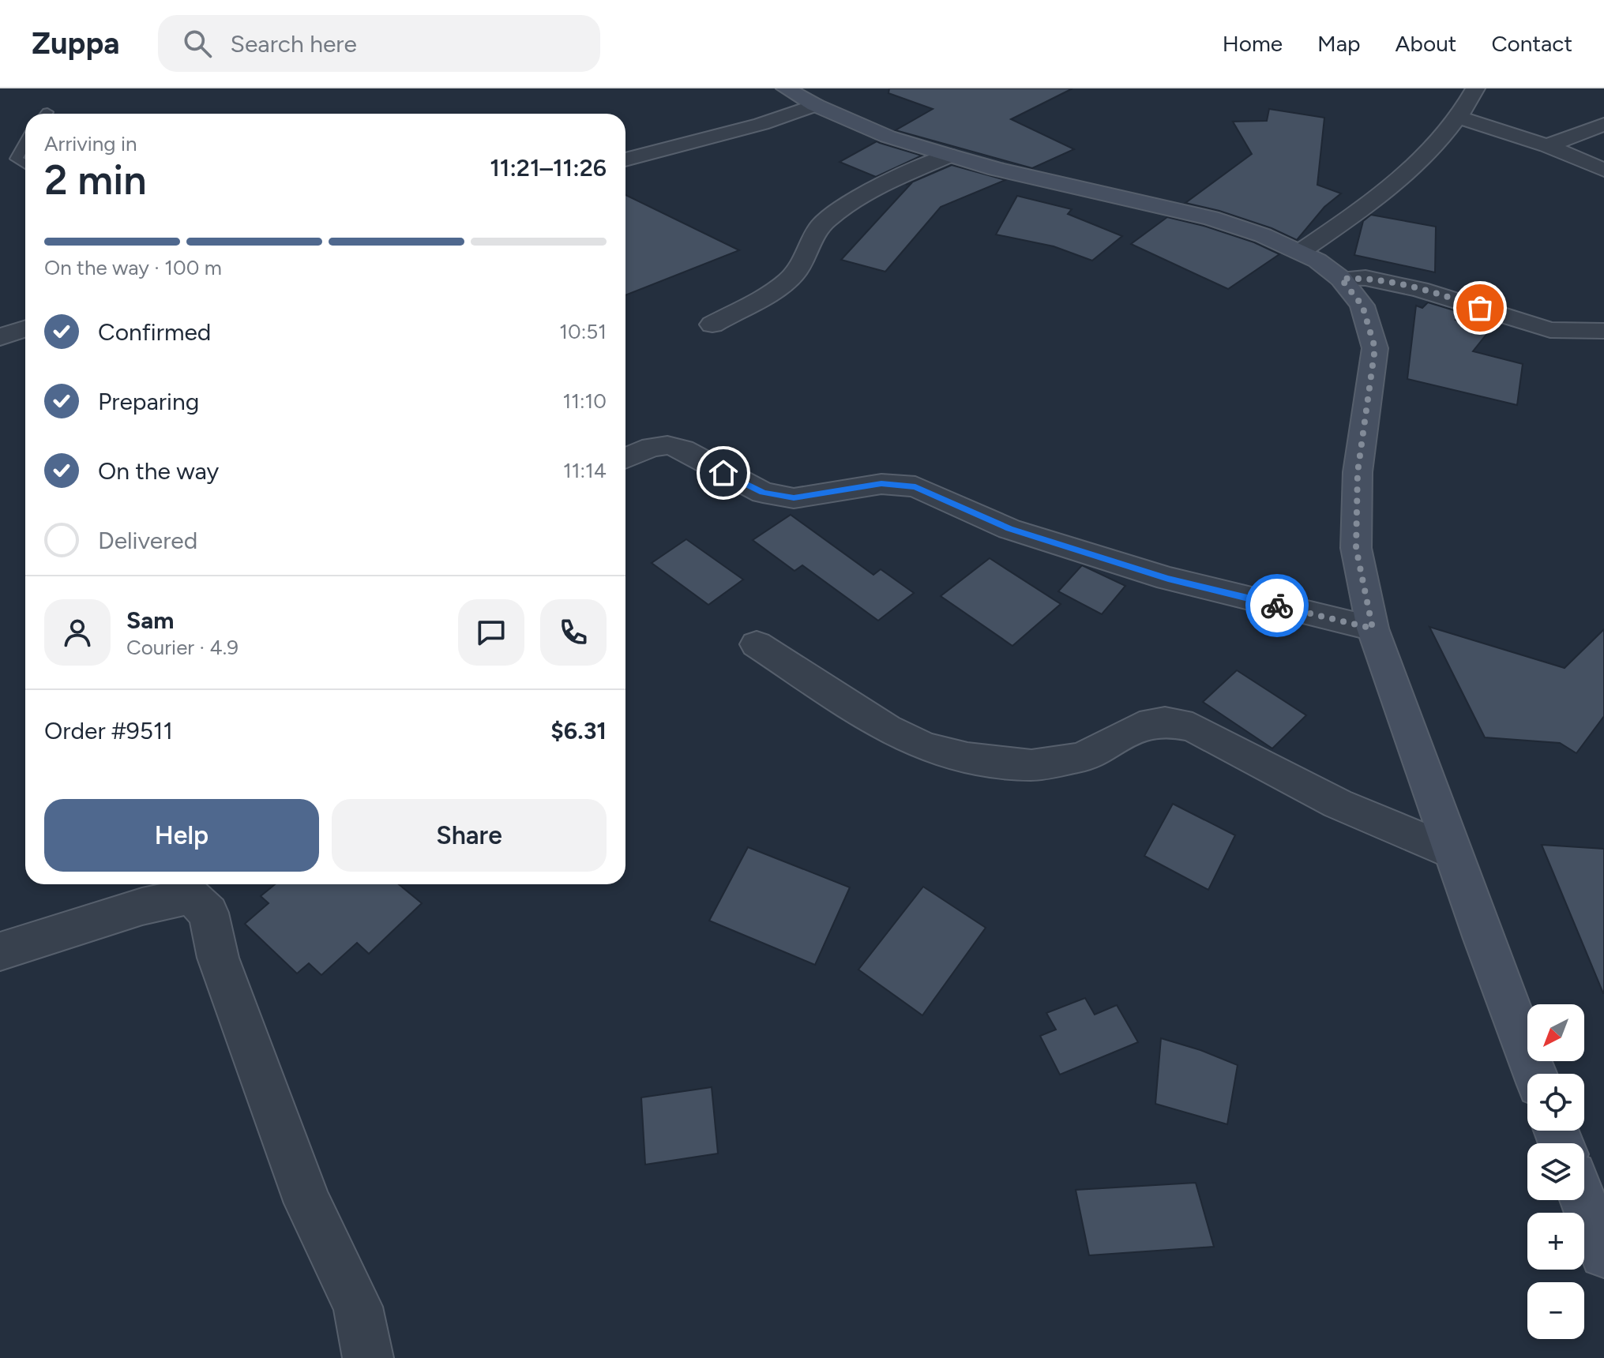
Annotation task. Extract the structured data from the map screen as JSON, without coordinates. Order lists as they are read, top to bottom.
{
  "north": "bottom left",
  "page": {
    "header": "Zuppa",
    "search": "Search here",
    "nav": [
      "Home",
      "Map",
      "About",
      "Contact"
    ],
    "heading": ["2 min", "Arriving in", "11:21–11:26"],
    "panel": [
      "Sam",
      "Courier · 4.9",
      "Order #9511",
      "$6.31"
    ],
    "bar": "On the way · 100 m",
    "list": [
      ["Confirmed", "10:51"],
      ["Preparing", "11:10"],
      ["On the way", "11:14"],
      "Delivered"
    ],
    "buttons": ["Help", "Share"],
    "map_buttons": ["+", "−"]
  }
}
